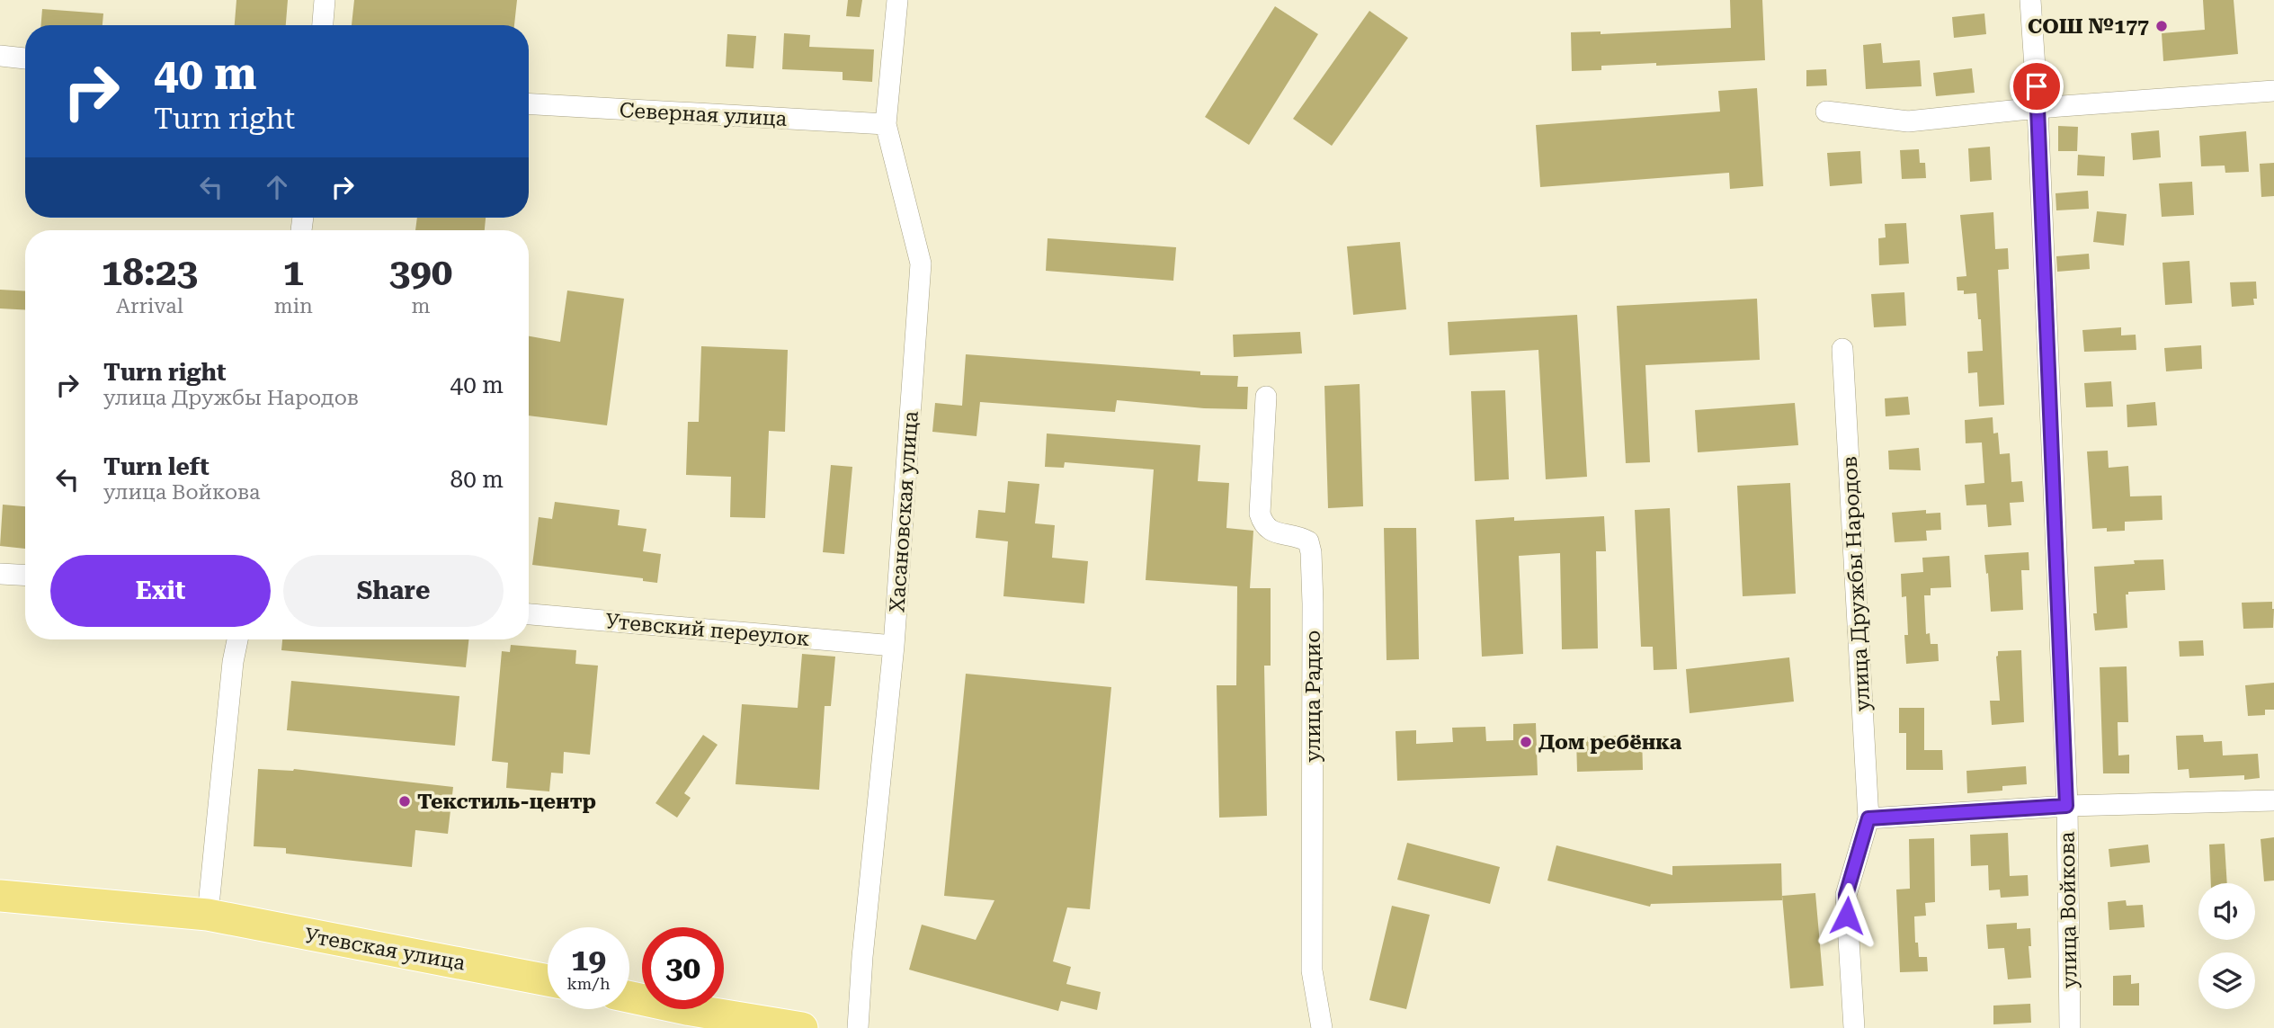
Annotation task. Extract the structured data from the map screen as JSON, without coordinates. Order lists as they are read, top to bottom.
{
  "streets": {
    "main road": ["Утевская улица"],
    "street": [
      "Северная улица",
      "Хасановская улица",
      "улица Дружбы Народов",
      "Утевский переулок",
      "улица Радио",
      "улица Войкова"
    ]
  },
  "crossings": [
    ["Северная улица", "Хасановская улица"],
    ["Хасановская улица", "Утевский переулок"]
  ],
  "places": ["СОШ №177", "Дом ребёнка", "Текстиль-центр"],
  "page": {
    "turn": ["40 m", "Turn right"],
    "eta": [
      "18:23",
      "Arrival",
      "1",
      "min",
      "390",
      "m"
    ],
    "list": [
      {
        "name": "Turn right",
        "note": "улица Дружбы Народов",
        "value": "40 m"
      },
      {
        "name": "Turn left",
        "note": "улица Войкова",
        "value": "80 m"
      }
    ],
    "buttons": ["Exit", "Share"],
    "speed": "19 km/h",
    "limit": "30"
  }
}
